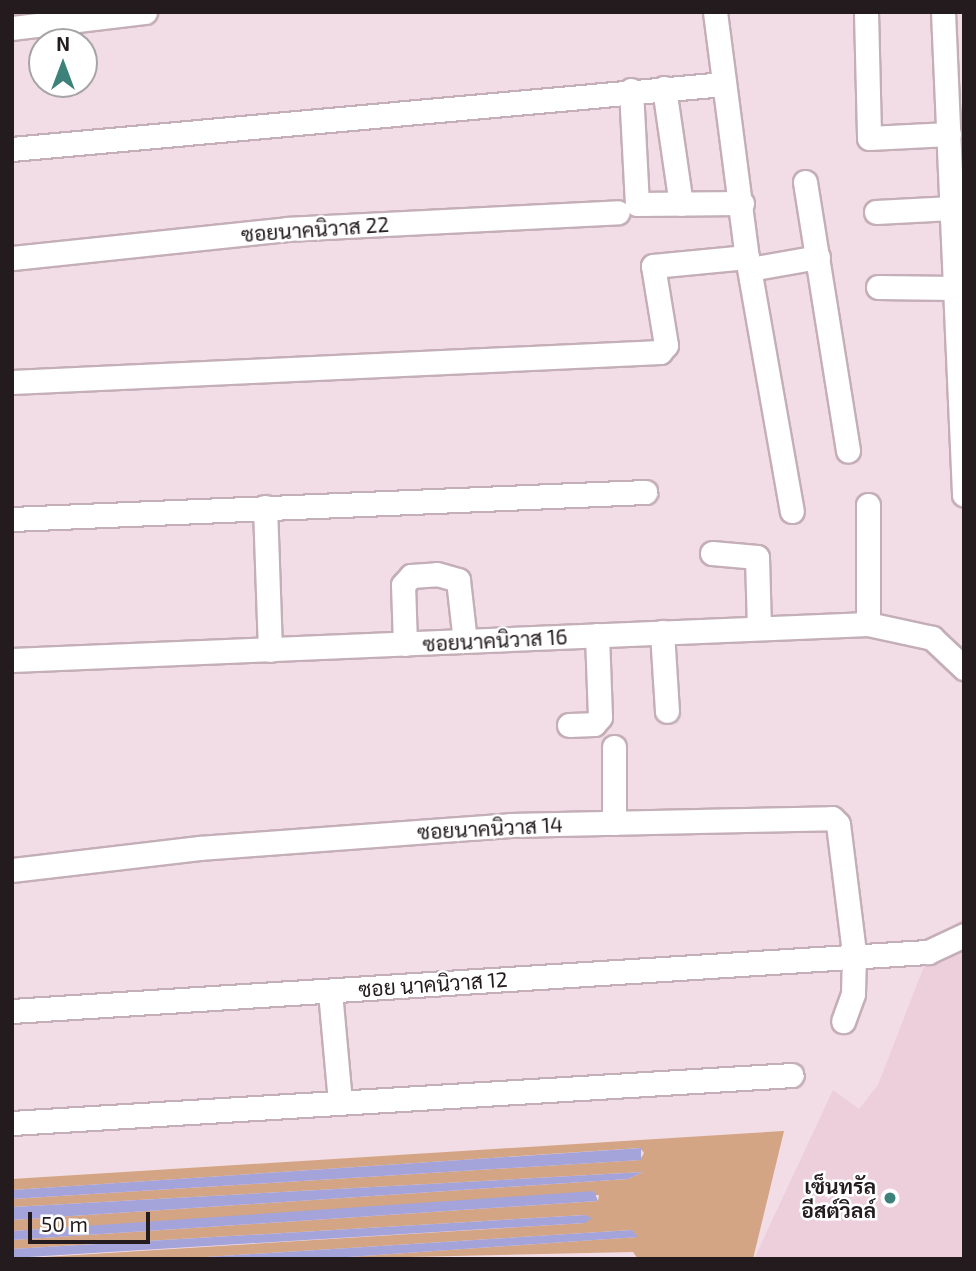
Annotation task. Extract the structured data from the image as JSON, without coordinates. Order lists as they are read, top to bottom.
{
  "streets": {
    "street": [
      "ซอยนาคนิวาส 22",
      "ซอยนาคนิวาส 16",
      "ซอยนาคนิวาส 14",
      "ซอย นาคนิวาส 12"
    ]
  },
  "crossings": [
    ["ซอยนาคนิวาส 14", "ซอย นาคนิวาส 12"]
  ],
  "places": ["เซ็นทรัล อีสต์วิลล์"],
  "scale_bar": "50 m",
  "north": "top"
}
